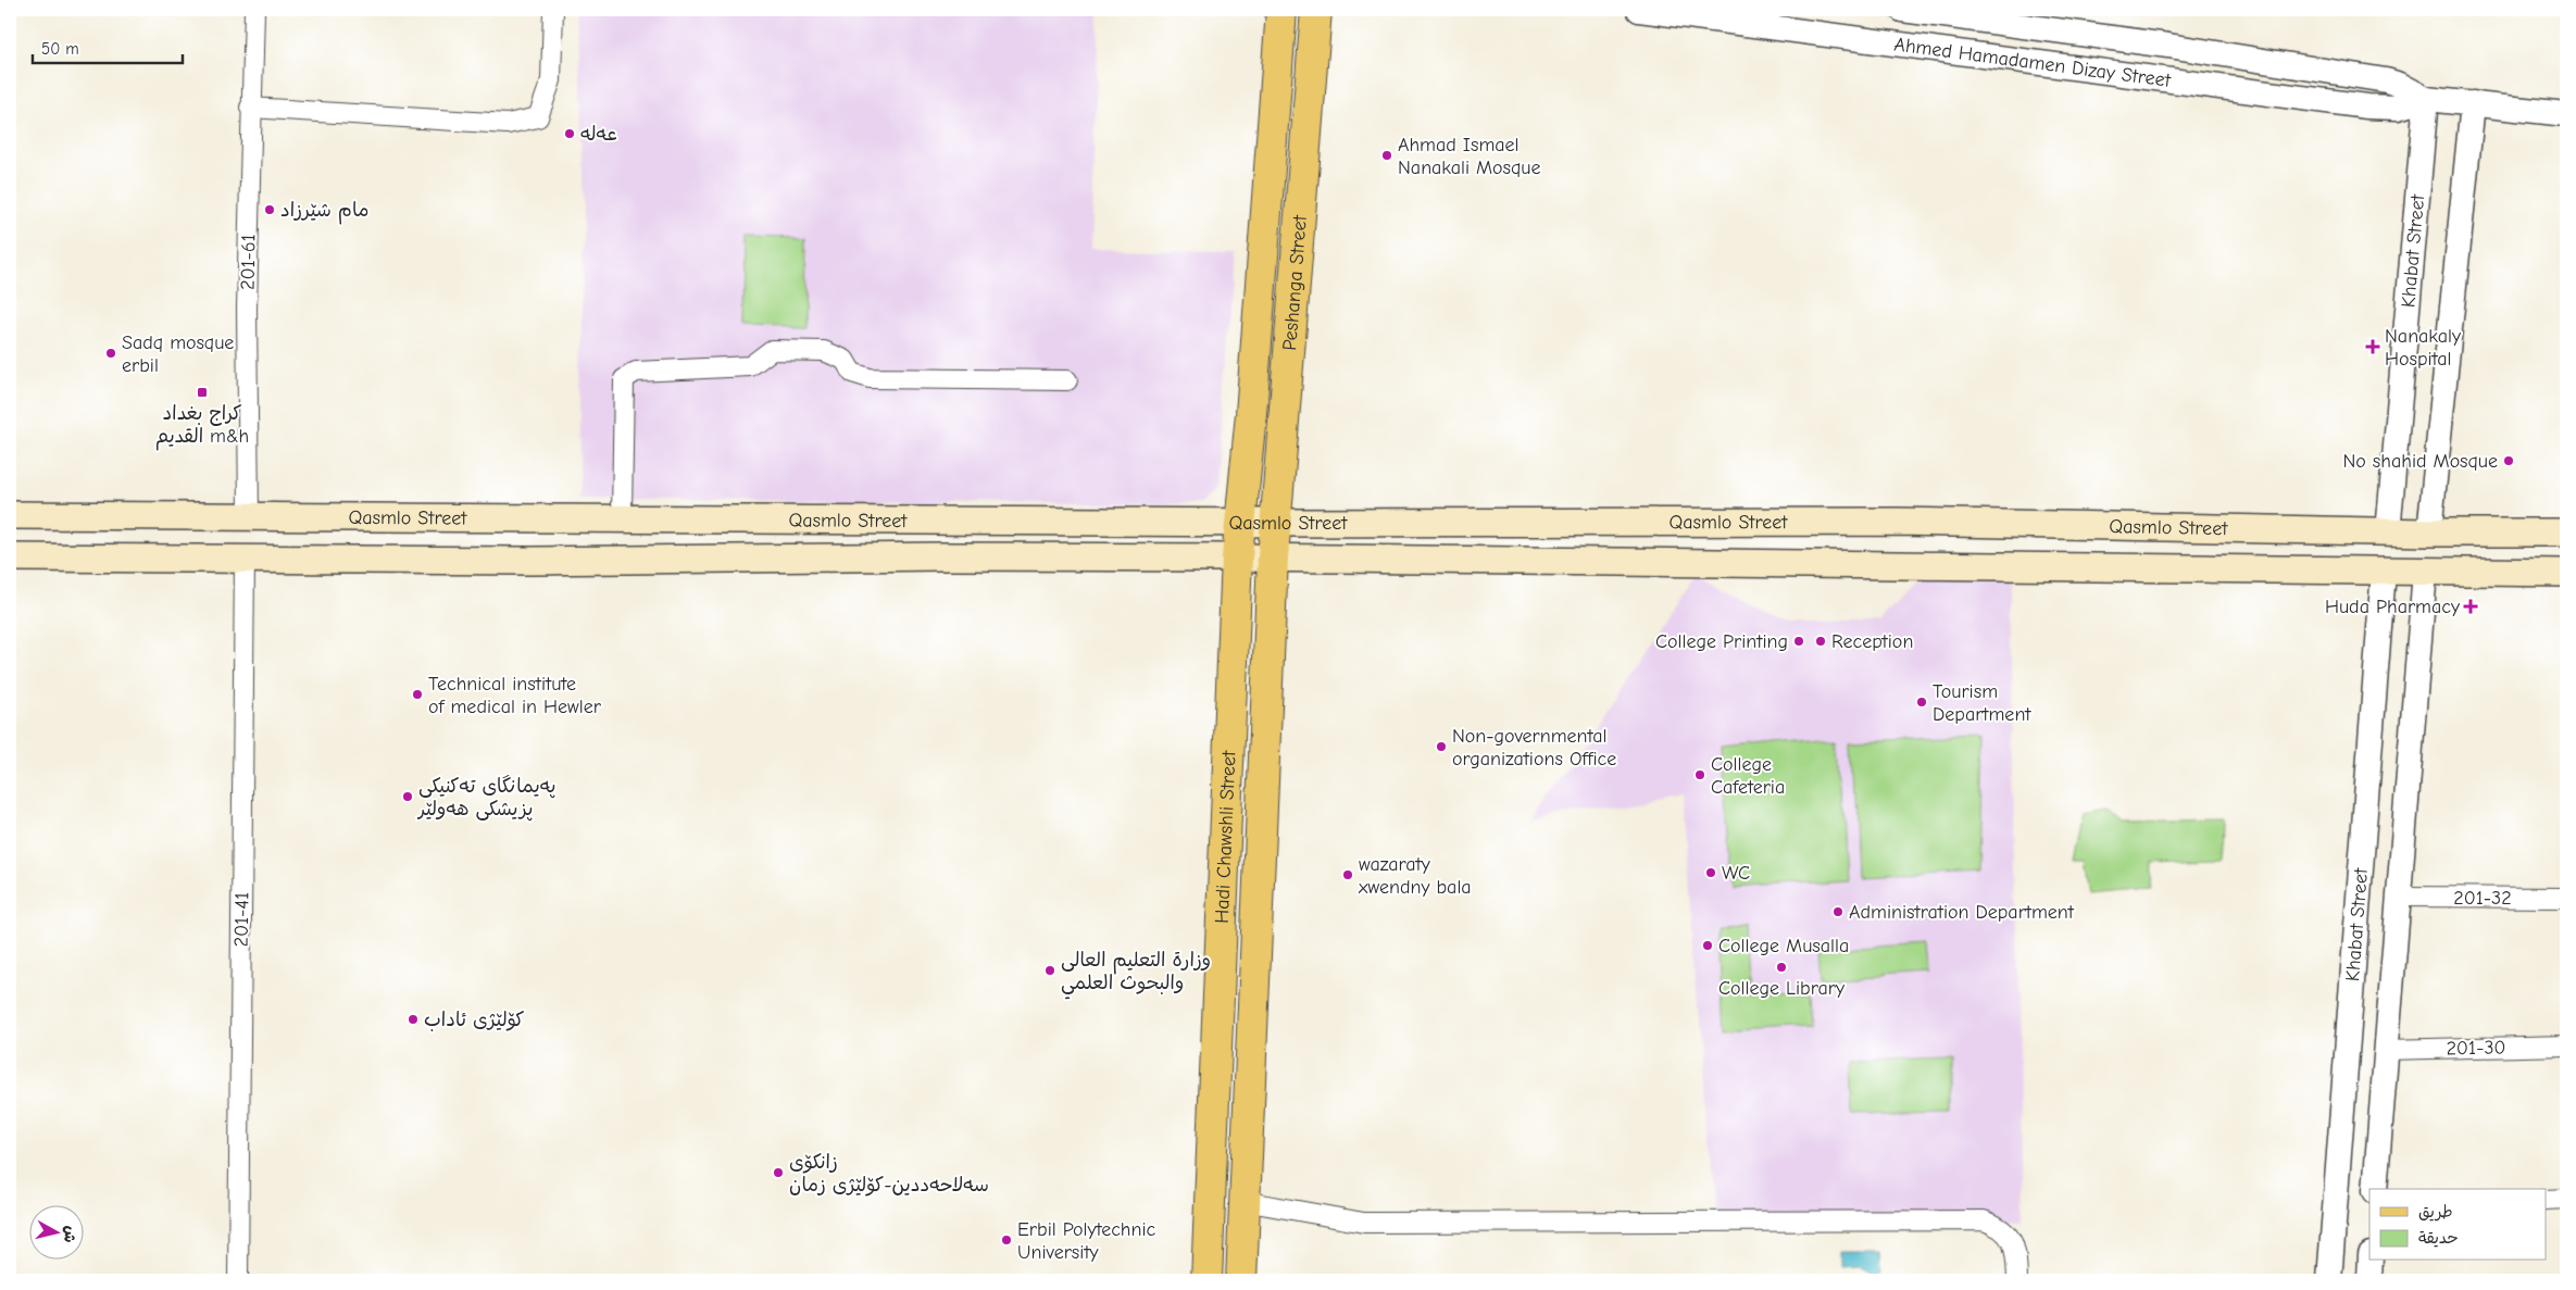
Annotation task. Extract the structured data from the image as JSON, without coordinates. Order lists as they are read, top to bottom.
{
  "streets": {
    "main road": ["Peshanga Street", "Qasmlo Street", "Hadi Chawshli Street"],
    "street": [
      "Ahmed Hamadamen Dizay Street",
      "Khabat Street",
      "201-61",
      "201-32",
      "201-41",
      "201-30"
    ]
  },
  "crossings": [
    ["Ahmed Hamadamen Dizay Street", "Khabat Street"],
    ["Khabat Street", "Qasmlo Street"],
    ["Khabat Street", "201-32"],
    ["Khabat Street", "201-30"],
    ["201-61", "Qasmlo Street"],
    ["Peshanga Street", "Qasmlo Street"],
    ["Peshanga Street", "Hadi Chawshli Street"],
    ["Qasmlo Street", "Hadi Chawshli Street"],
    ["Qasmlo Street", "201-41"]
  ],
  "places": {
    "other": [
      "عەلە",
      "Ahmad Ismael Nanakali Mosque",
      "مام شێرزاد",
      "Sadq mosque erbil",
      "No shahid Mosque",
      "College Printing",
      "Reception",
      "Technical institute of medical in Hewler",
      "Tourism Department",
      "Non-governmental organizations Office",
      "College Cafeteria",
      "پەیمانگای تەکنیکی پزیشکی هەولێر",
      "WC",
      "wazaraty xwendny bala",
      "Administration Department",
      "College Musalla",
      "College Library",
      "وزارة التعليم العالى والبحوث العلمي",
      "کۆلێژی ئاداب",
      "زانکۆی سەلاحەددین-کۆلێژی زمان",
      "Erbil Polytechnic University"
    ],
    "health": ["Nanakaly Hospital", "Huda Pharmacy"],
    "transit": ["كراج بغداد القديم m&h"]
  },
  "legend": ["طريق", "حديقة"],
  "scale_bar": "50 m",
  "north": "right"
}
